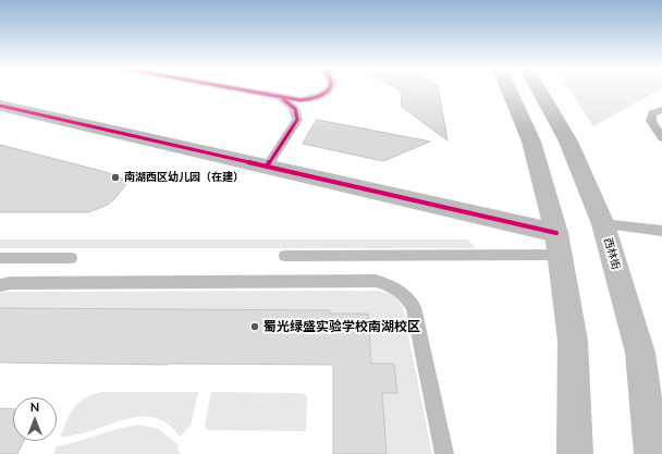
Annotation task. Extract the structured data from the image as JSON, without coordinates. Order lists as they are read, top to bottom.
{
  "streets": {
    "main road": ["西林街"]
  },
  "places": ["南湖西区幼儿园（在建）", "蜀光绿盛实验学校南湖校区"],
  "north": "top"
}
